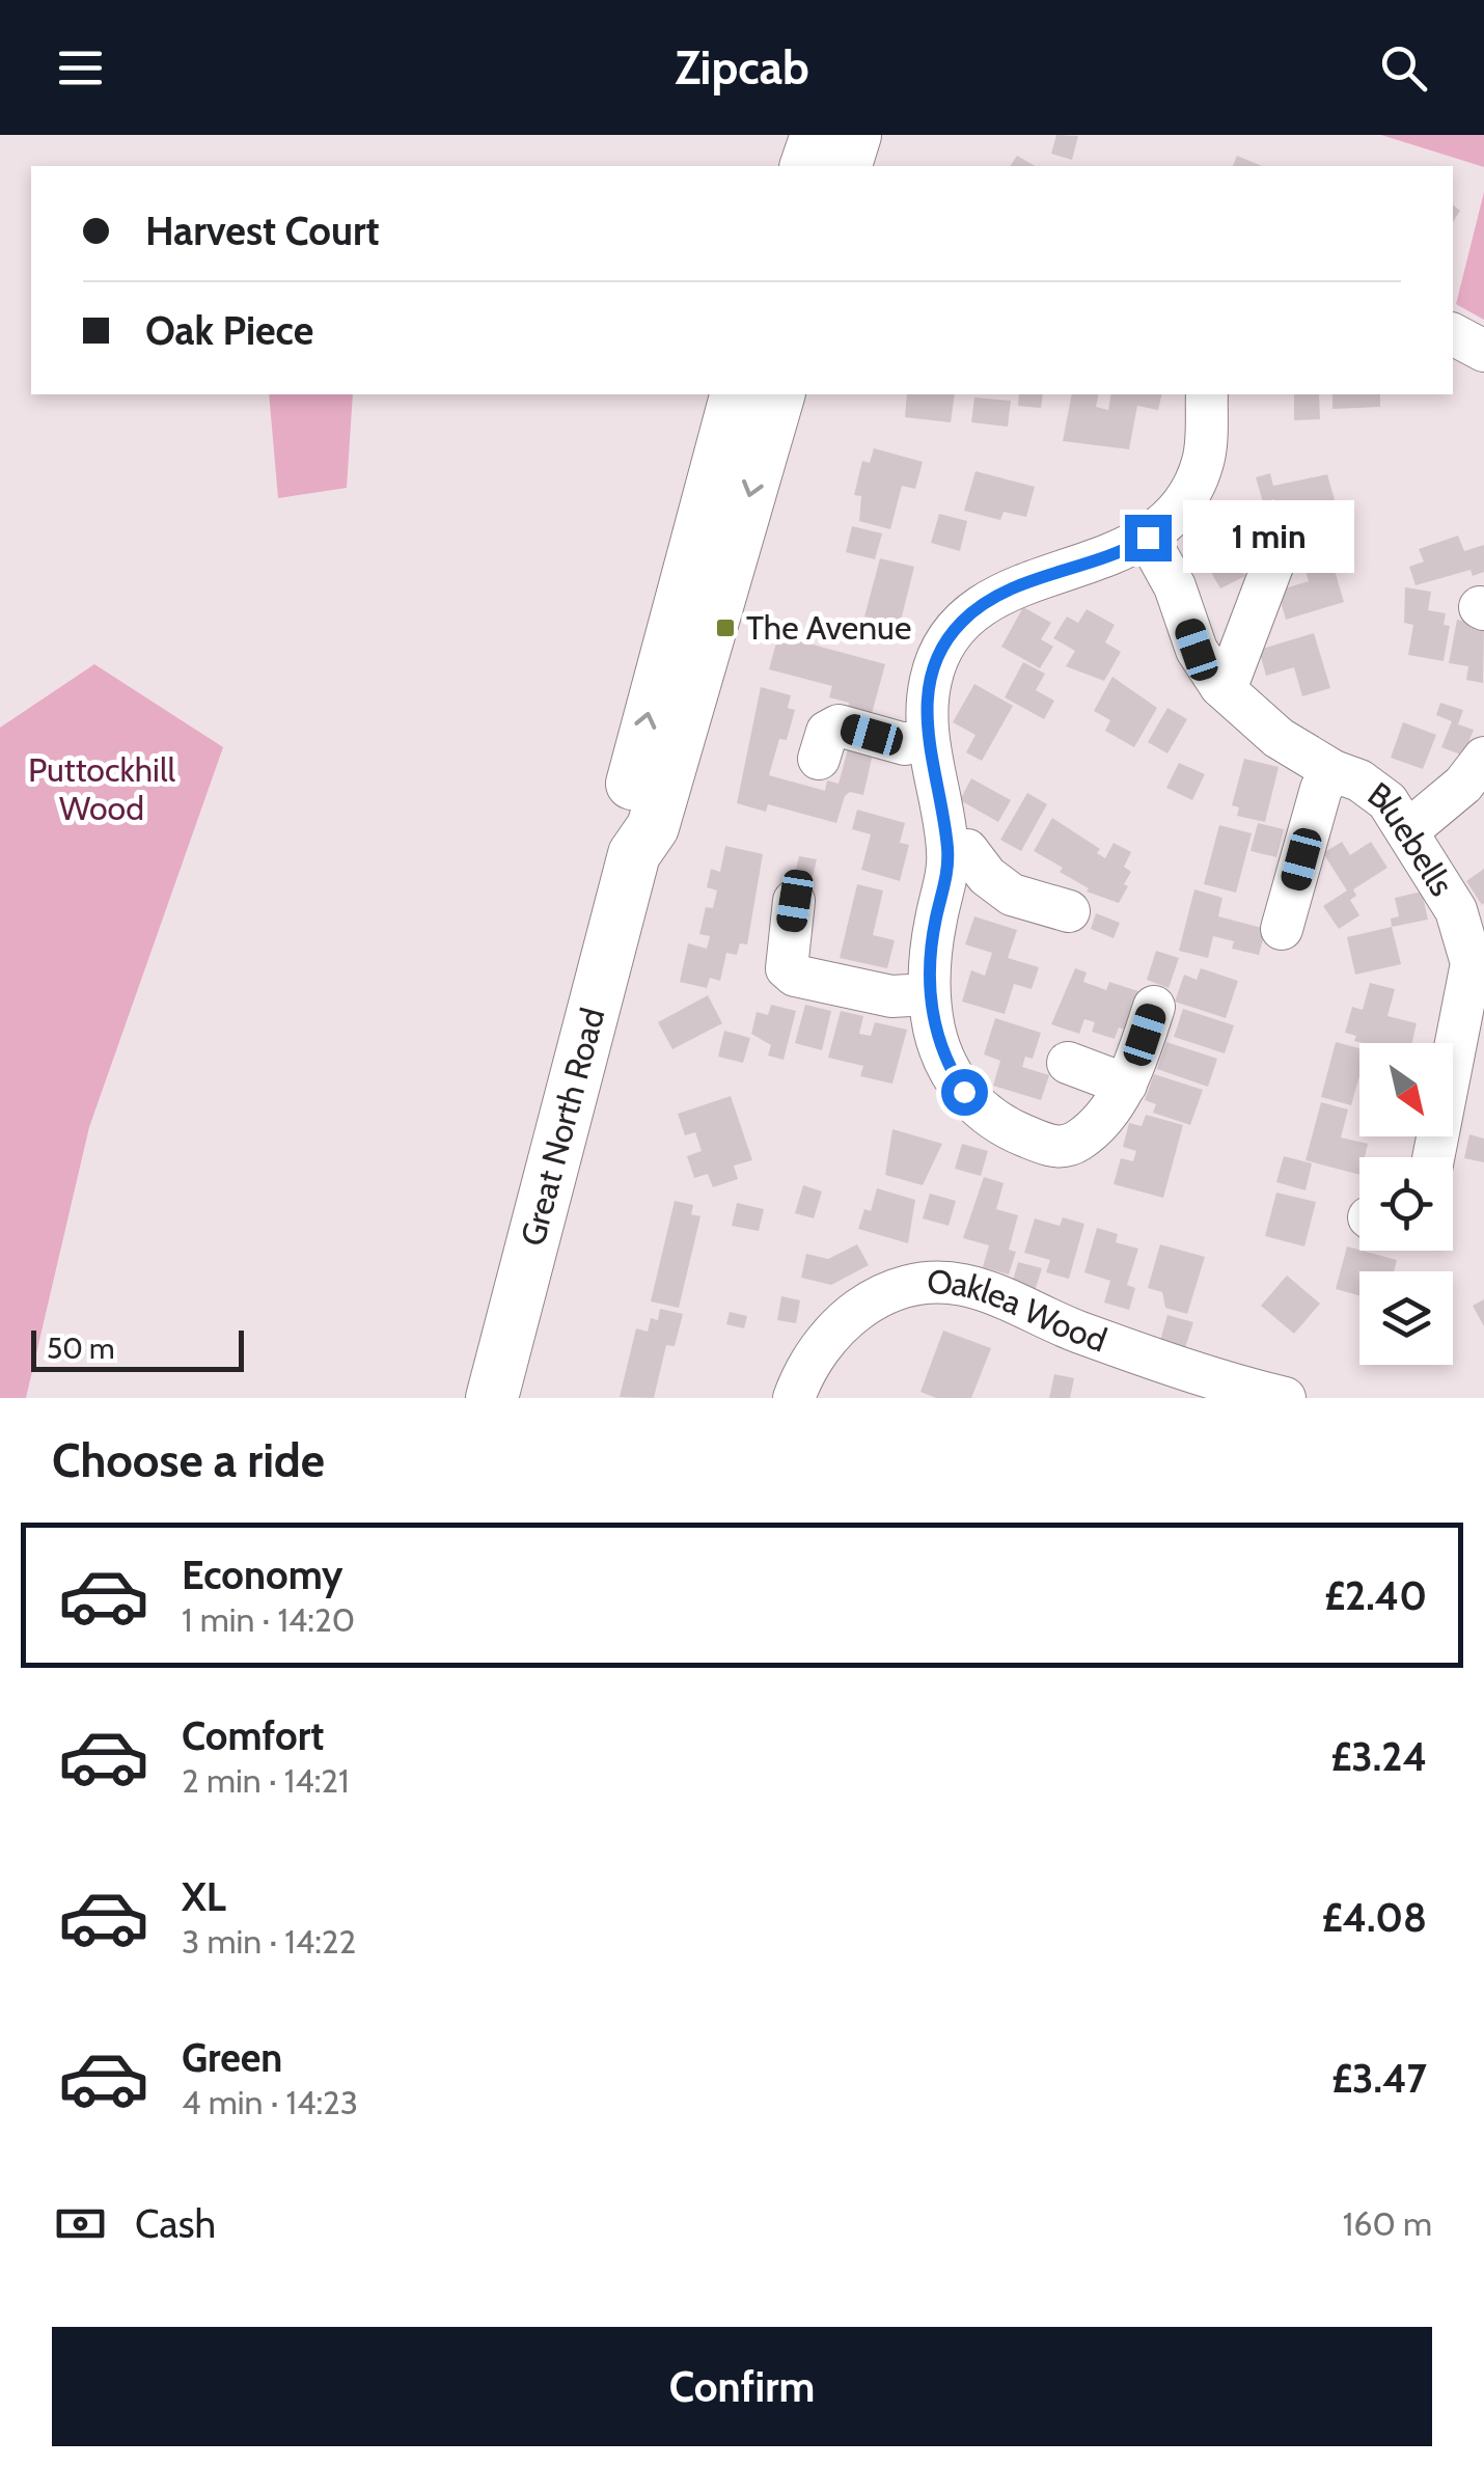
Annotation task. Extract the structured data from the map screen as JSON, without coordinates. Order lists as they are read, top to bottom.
{
  "streets": {
    "main road": ["Great North Road"],
    "street": ["Bluebells", "Oaklea Wood"]
  },
  "parks": ["Puttockhill Wood"],
  "places": {
    "transit": ["The Avenue"]
  },
  "scale_bar": "50 m",
  "north": "bottom right",
  "page": {
    "header": "Zipcab",
    "banner": ["Harvest Court", "Oak Piece"],
    "bubble": "1 min",
    "scale": "50 m",
    "heading": "Choose a ride",
    "list": [
      {
        "name": "Economy",
        "note": "1 min · 14:20",
        "value": "£2.40"
      },
      {
        "name": "Comfort",
        "note": "2 min · 14:21",
        "value": "£3.24"
      },
      {
        "name": "XL",
        "note": "3 min · 14:22",
        "value": "£4.08"
      },
      {
        "name": "Green",
        "note": "4 min · 14:23",
        "value": "£3.47"
      }
    ],
    "pay": ["Cash", "160 m"],
    "buttons": "Confirm"
  }
}
